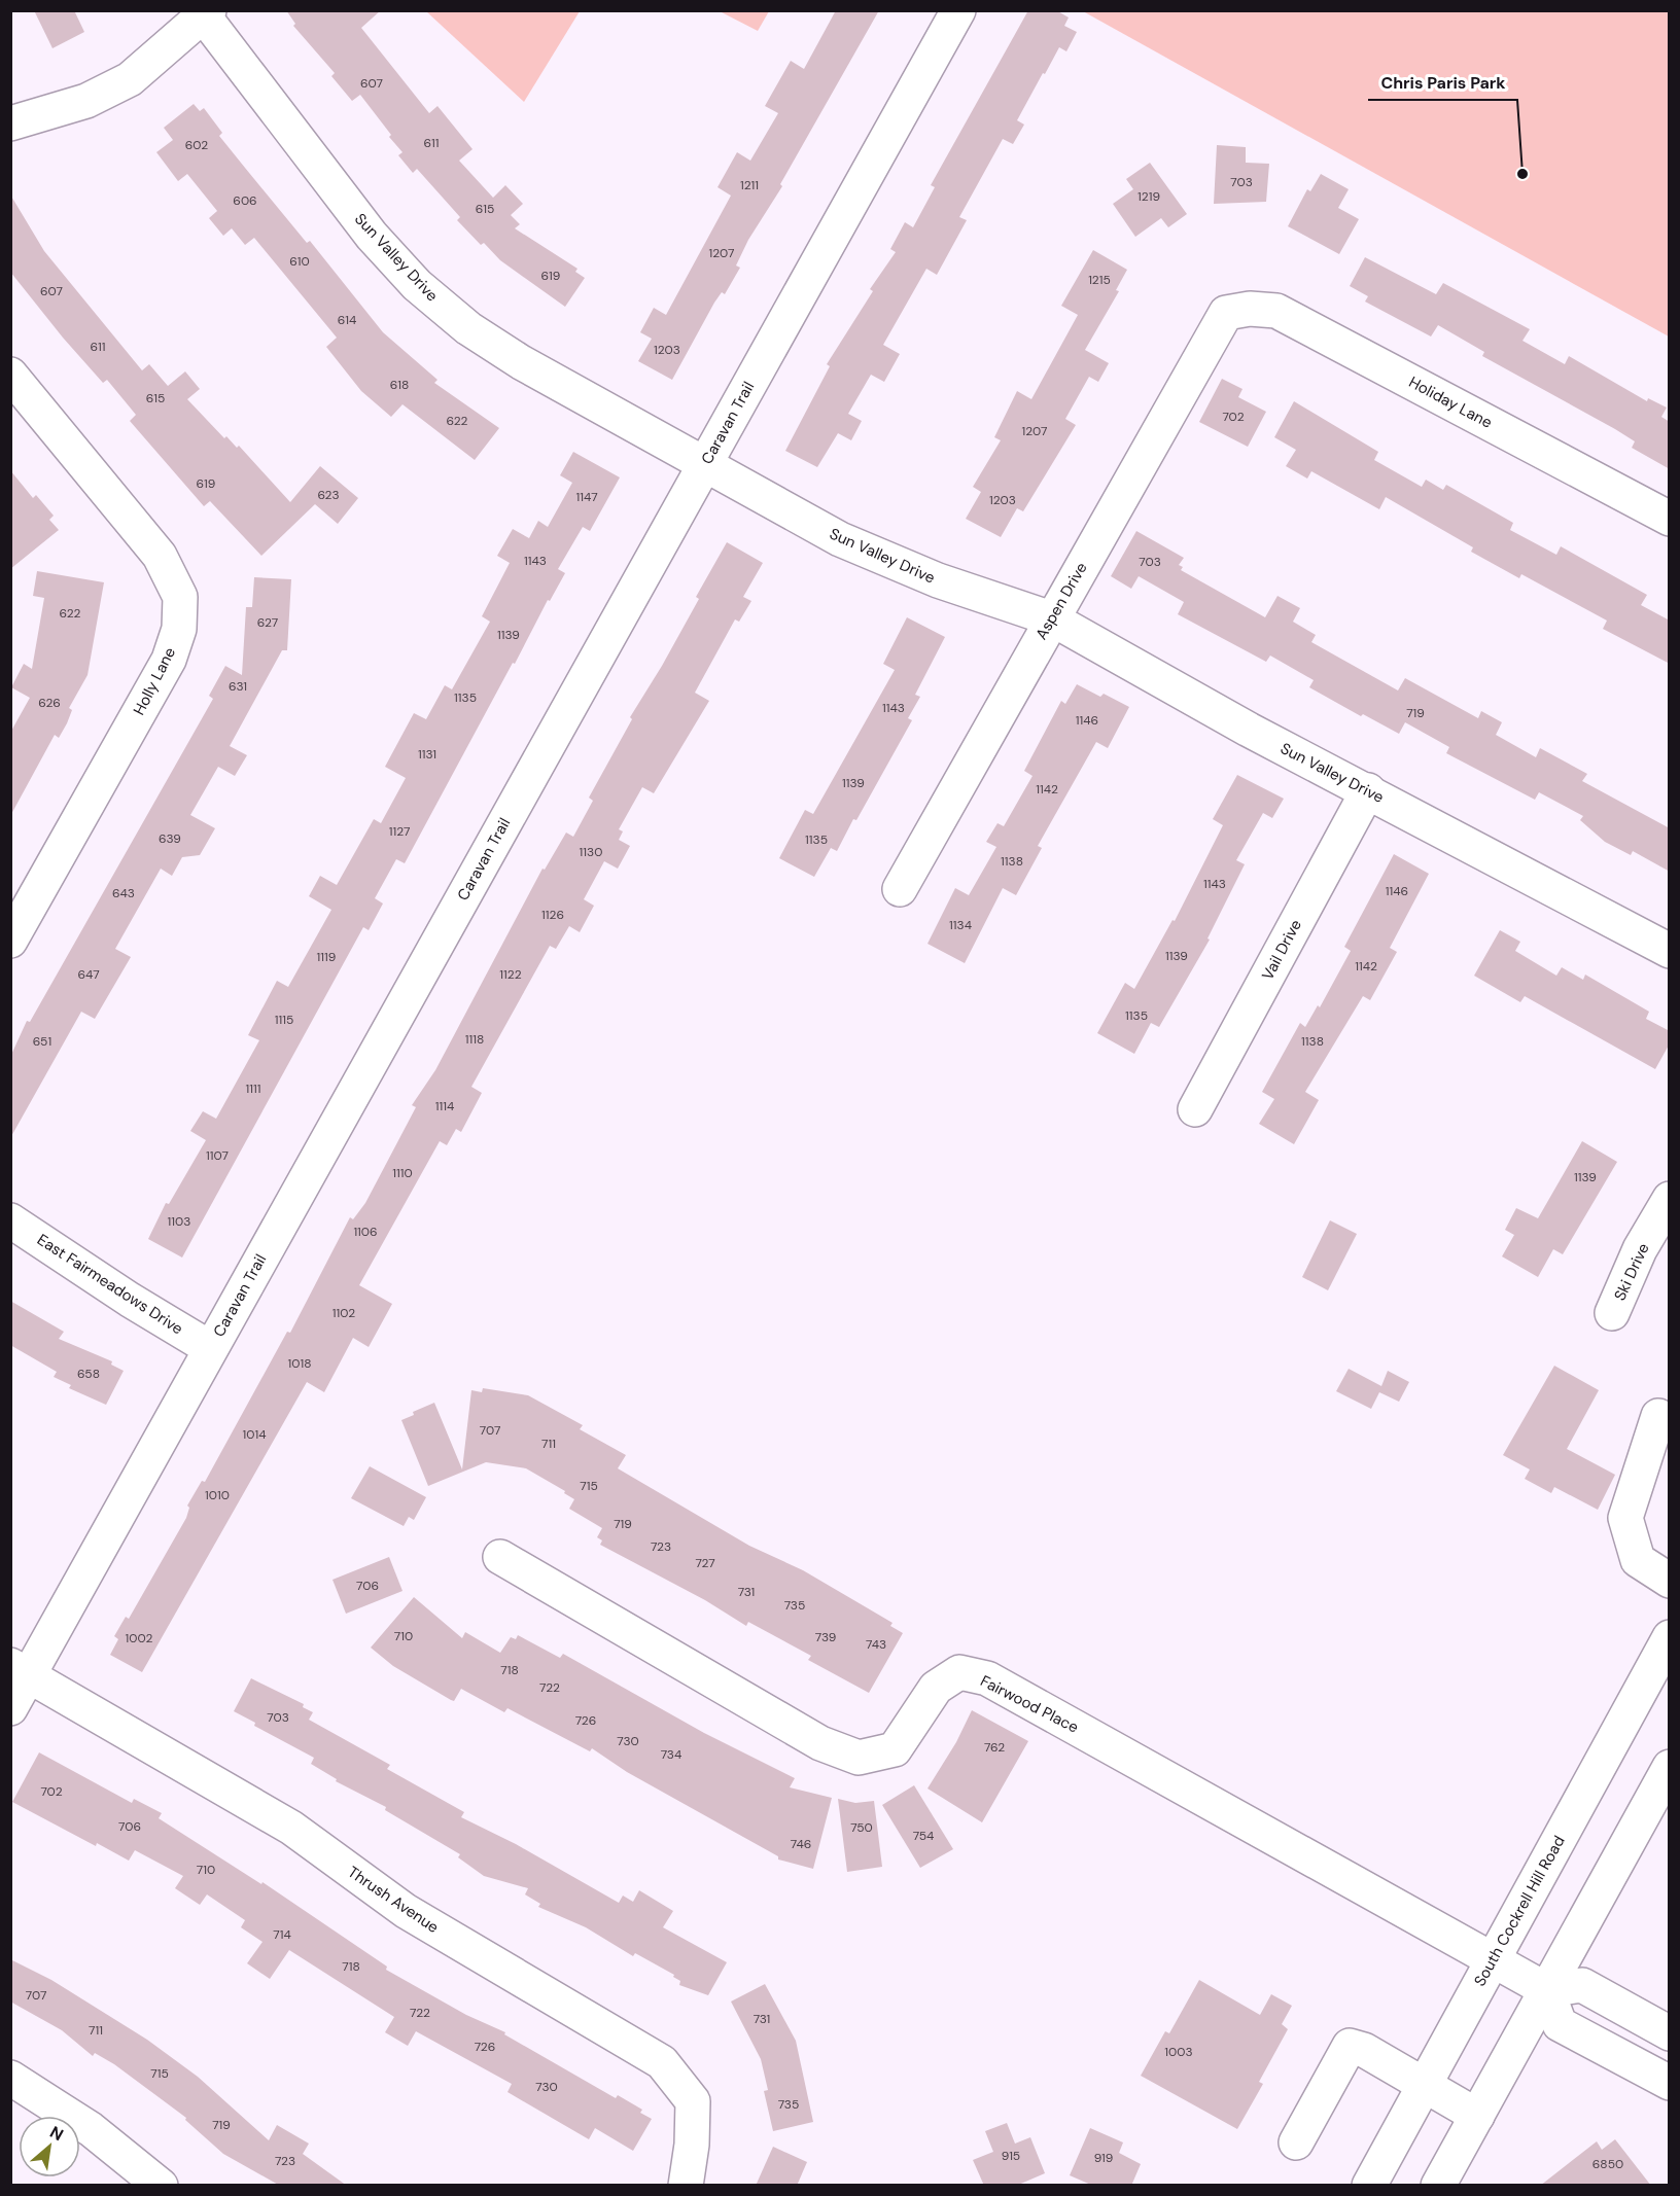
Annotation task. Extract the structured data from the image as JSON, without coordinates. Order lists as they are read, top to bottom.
{
  "streets": {
    "street": [
      "Sun Valley Drive",
      "Holiday Lane",
      "Caravan Trail",
      "Aspen Drive",
      "Holly Lane",
      "Vail Drive",
      "Ski Drive",
      "East Fairmeadows Drive",
      "Fairwood Place",
      "Thrush Avenue",
      "South Cockrell Hill Road"
    ]
  },
  "crossings": [
    ["Sun Valley Drive", "Caravan Trail"],
    ["Sun Valley Drive", "Aspen Drive"],
    ["Sun Valley Drive", "Vail Drive"],
    ["Holiday Lane", "Aspen Drive"],
    ["Caravan Trail", "East Fairmeadows Drive"],
    ["Caravan Trail", "Thrush Avenue"],
    ["Fairwood Place", "South Cockrell Hill Road"]
  ],
  "places": ["Chris Paris Park"],
  "house_numbers": [
    "607",
    "611",
    "602",
    "703",
    "1211",
    "1219",
    "606",
    "615",
    "1207",
    "610",
    "619",
    "1215",
    "607",
    "614",
    "611",
    "1203",
    "618",
    "615",
    "702",
    "622",
    "1207",
    "619",
    "623",
    "1147",
    "1203",
    "1143",
    "703",
    "622",
    "627",
    "1139",
    "631",
    "1135",
    "626",
    "1143",
    "719",
    "1146",
    "1131",
    "1139",
    "1142",
    "1127",
    "639",
    "1135",
    "1130",
    "1138",
    "1143",
    "1146",
    "643",
    "1126",
    "1134",
    "1139",
    "1119",
    "1142",
    "647",
    "1122",
    "1135",
    "1115",
    "1118",
    "651",
    "1138",
    "1111",
    "1114",
    "1107",
    "1110",
    "1139",
    "1103",
    "1106",
    "1102",
    "1018",
    "658",
    "707",
    "1014",
    "711",
    "715",
    "1010",
    "719",
    "723",
    "727",
    "706",
    "731",
    "735",
    "710",
    "739",
    "1002",
    "743",
    "718",
    "722",
    "703",
    "726",
    "730",
    "762",
    "734",
    "702",
    "706",
    "750",
    "754",
    "746",
    "710",
    "714",
    "718",
    "707",
    "722",
    "731",
    "711",
    "726",
    "1003",
    "715",
    "730",
    "735",
    "719",
    "915",
    "919",
    "723",
    "6850"
  ],
  "north": "top right"
}
